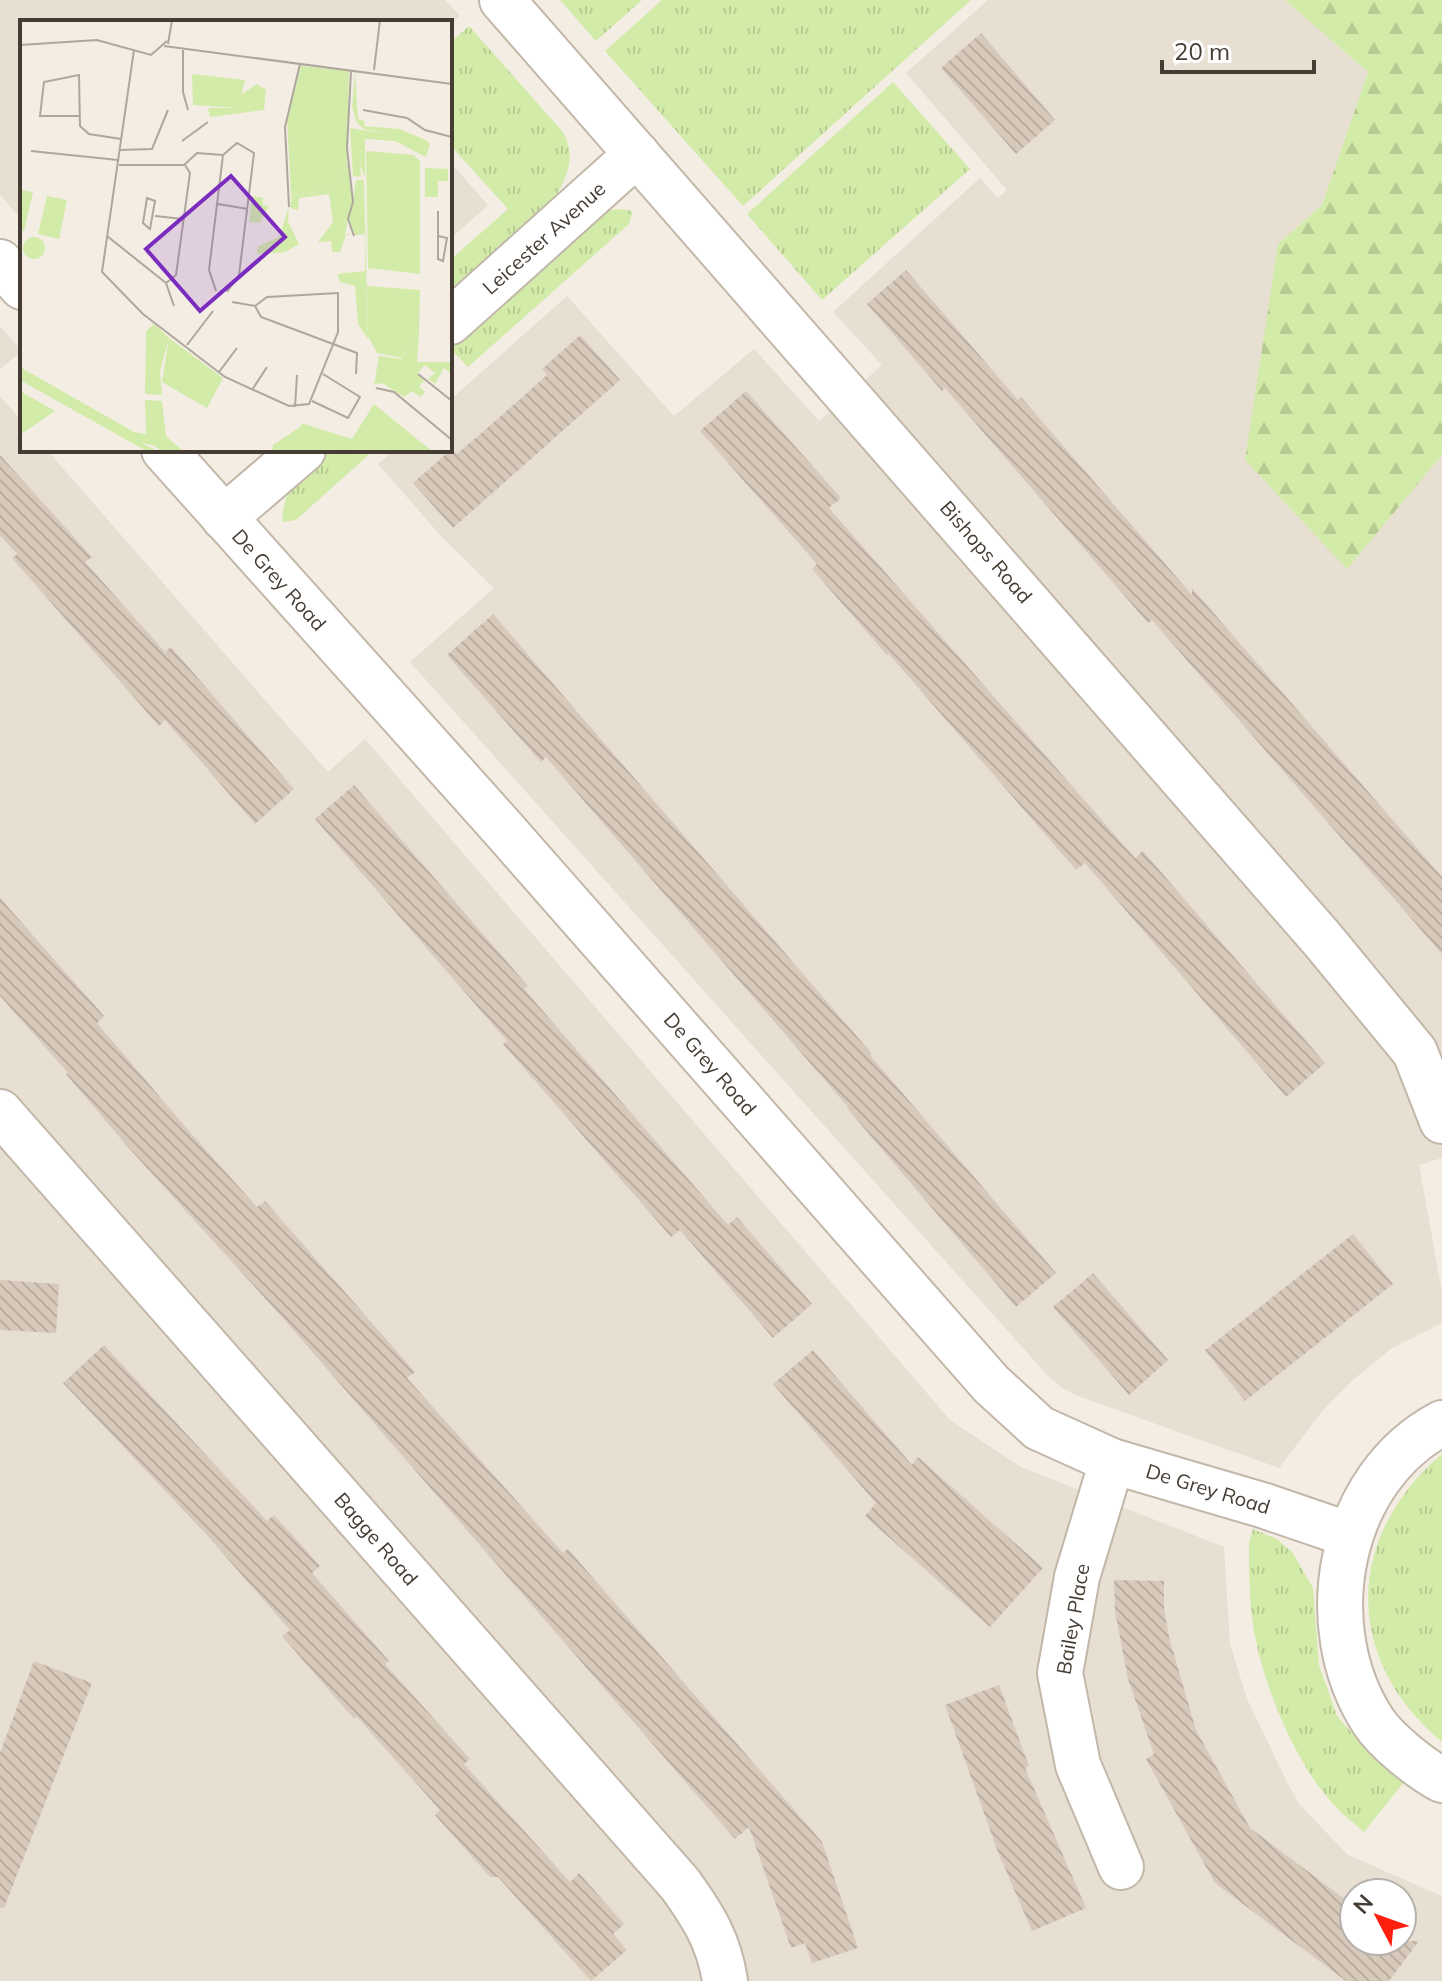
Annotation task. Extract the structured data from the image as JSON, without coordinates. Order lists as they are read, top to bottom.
{
  "streets": {
    "street": [
      "Leicester Avenue",
      "Bishops Road",
      "De Grey Road",
      "Bagge Road",
      "Bailey Place"
    ]
  },
  "crossings": [
    ["Leicester Avenue", "Bishops Road"],
    ["De Grey Road", "Bailey Place"]
  ],
  "scale_bar": "20 m",
  "north": "top left"
}
